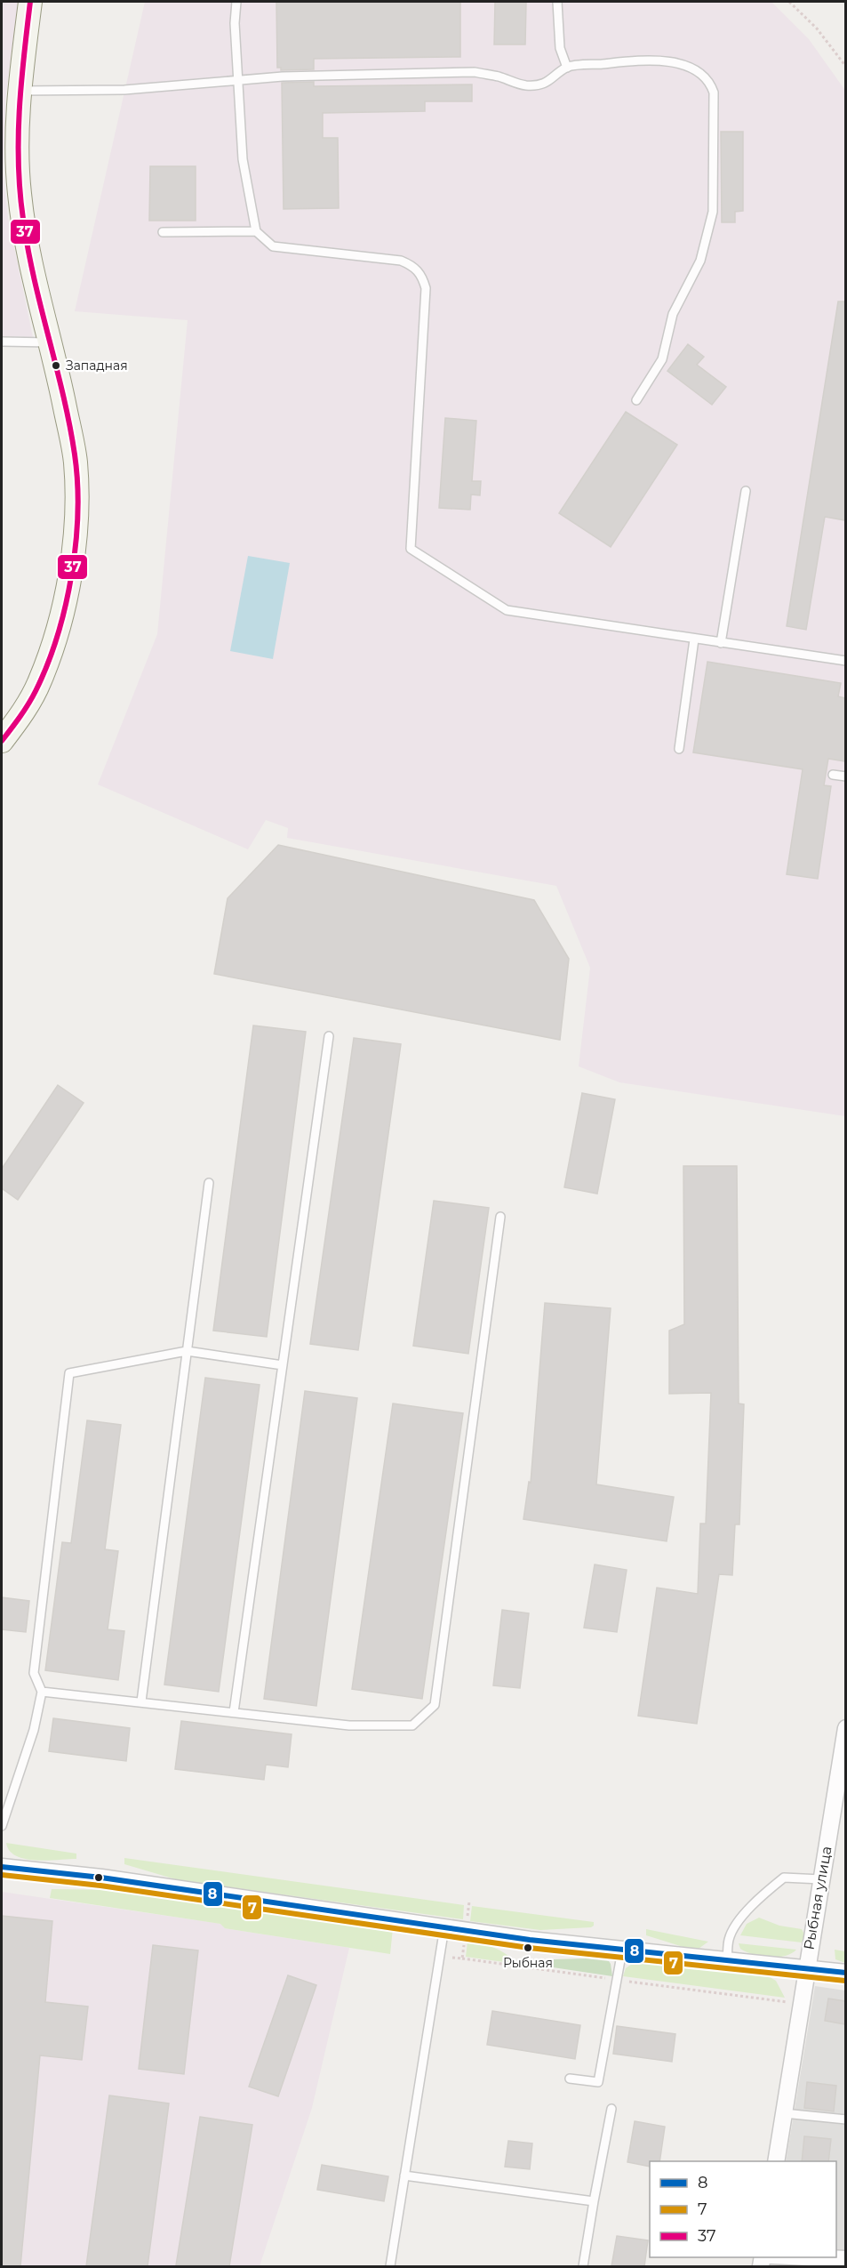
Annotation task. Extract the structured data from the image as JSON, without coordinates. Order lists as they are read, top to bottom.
{
  "streets": {
    "street": ["Рыбная улица"]
  },
  "places": ["Западная", "Рыбная"],
  "lines": ["transit line 37", "transit line 8", "transit line 7"],
  "legend": ["8", "7", "37"]
}
